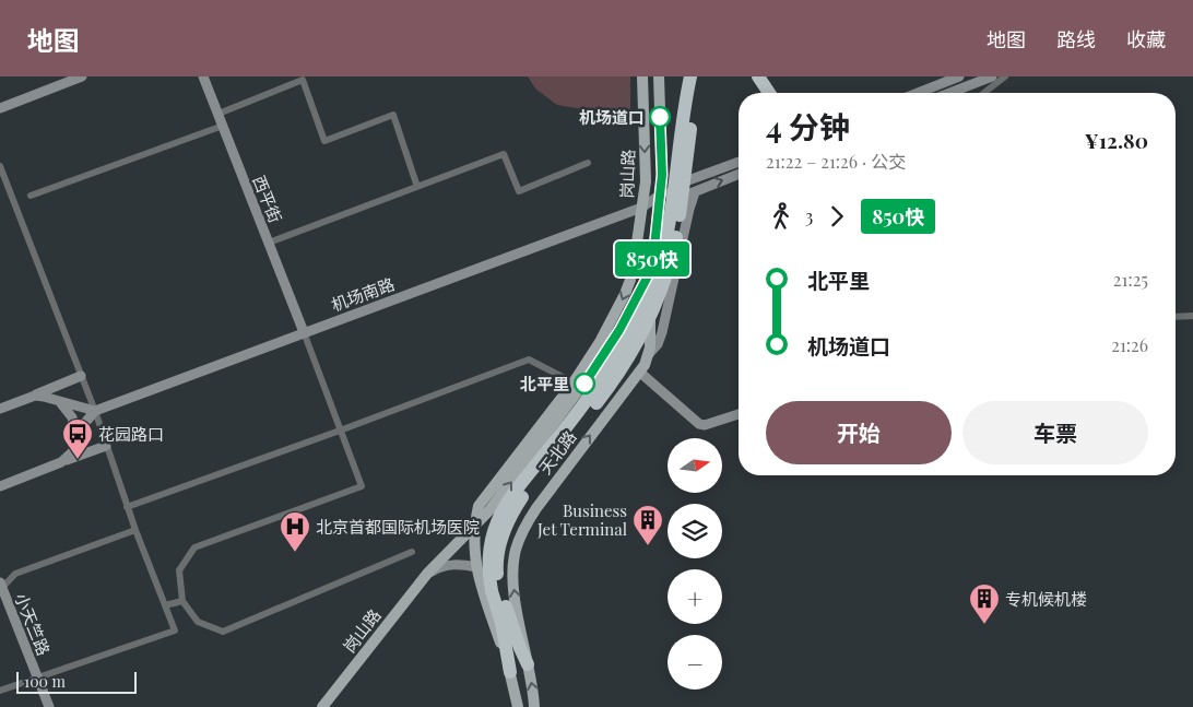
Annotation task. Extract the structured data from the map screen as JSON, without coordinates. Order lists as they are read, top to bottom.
{
  "streets": {
    "main road": ["岗山路", "天北路"],
    "street": ["西平街", "机场南路", "小天竺路"]
  },
  "crossings": [
    ["岗山路", "机场南路"],
    ["岗山路", "天北路"],
    ["西平街", "机场南路"],
    ["机场南路", "天北路"]
  ],
  "places": {
    "other": ["机场道口", "北平里"],
    "bus stop": ["花园路口"],
    "building": ["Business Jet Terminal", "专机候机楼"],
    "hospital": ["北京首都国际机场医院"]
  },
  "lines": ["bus line 850快"],
  "scale_bar": "100 m",
  "north": "right",
  "page": {
    "header": "地图",
    "nav": ["地图", "路线", "收藏"],
    "on_map": "850快",
    "heading": ["4 分钟", "21:22 – 21:26 · 公交", "¥12.80"],
    "legs": ["3", "850快"],
    "list": [
      {
        "name": "北平里",
        "value": "21:25"
      },
      {
        "name": "机场道口",
        "value": "21:26"
      }
    ],
    "buttons": ["开始", "车票"],
    "map_buttons": ["+", "−"],
    "scale": "100 m"
  }
}
